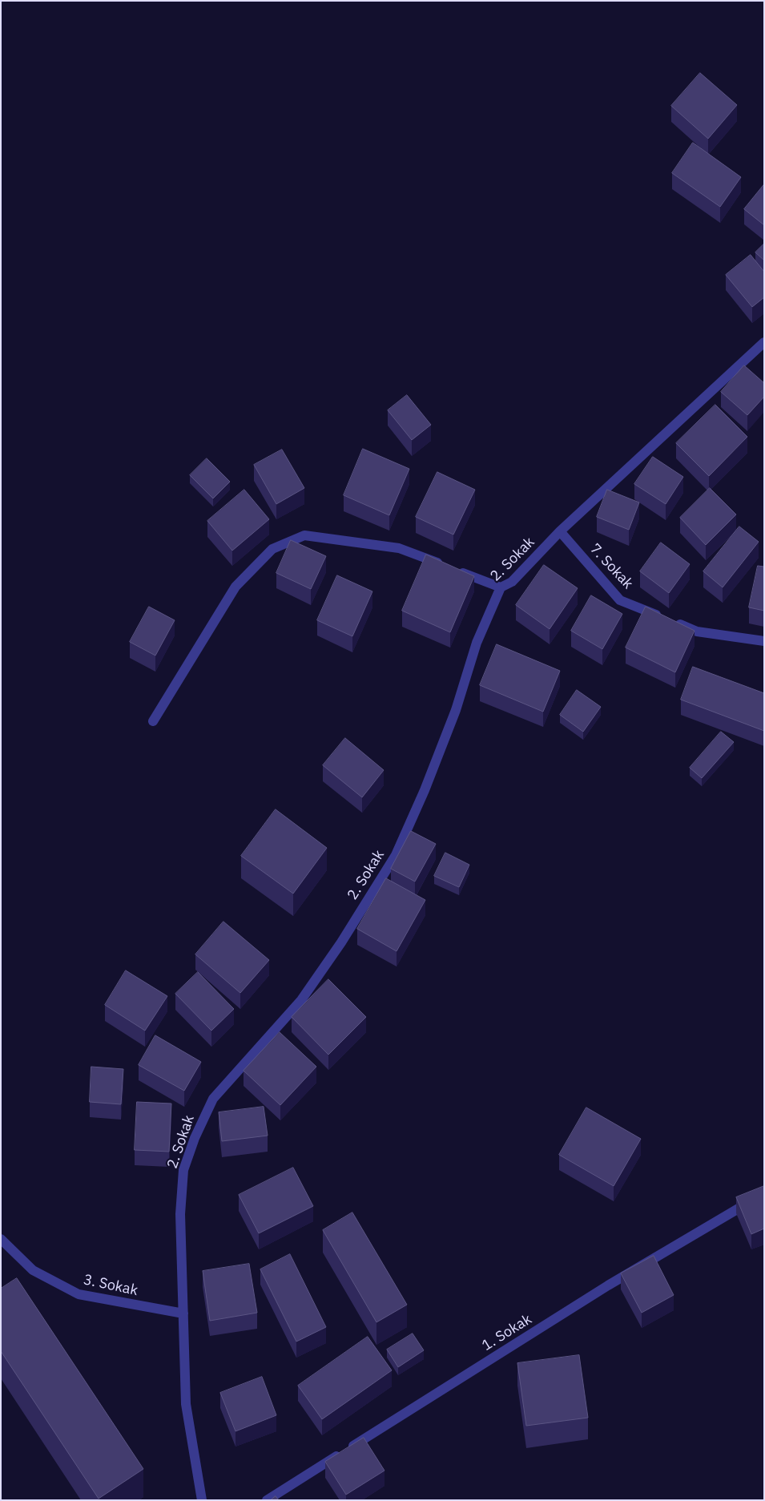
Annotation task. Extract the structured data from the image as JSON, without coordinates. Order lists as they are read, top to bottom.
{
  "streets": {
    "street": [
      "2. Sokak",
      "7. Sokak",
      "3. Sokak",
      "1. Sokak"
    ]
  },
  "crossings": [
    ["2. Sokak", "7. Sokak"],
    ["2. Sokak", "3. Sokak"]
  ]
}
